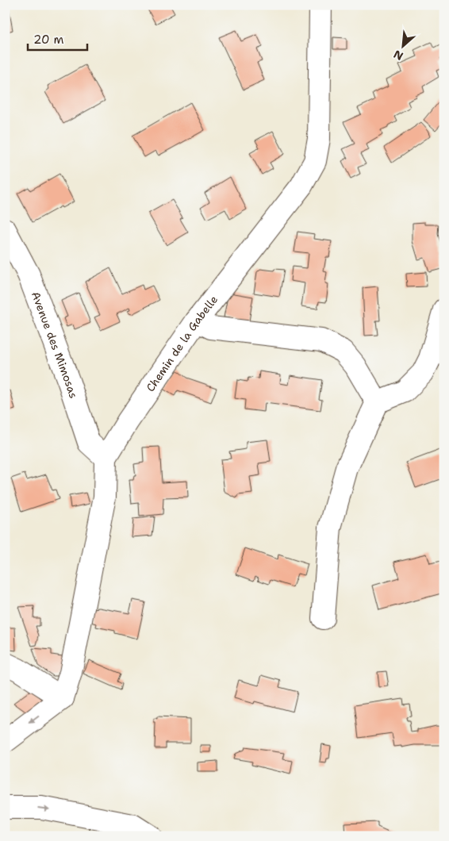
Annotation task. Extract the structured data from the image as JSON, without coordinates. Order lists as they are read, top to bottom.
{
  "streets": {
    "street": ["Chemin de la Gabelle", "Avenue des Mimosas"]
  },
  "crossings": [
    ["Chemin de la Gabelle", "Avenue des Mimosas"]
  ],
  "scale_bar": "20 m",
  "north": "bottom left"
}
